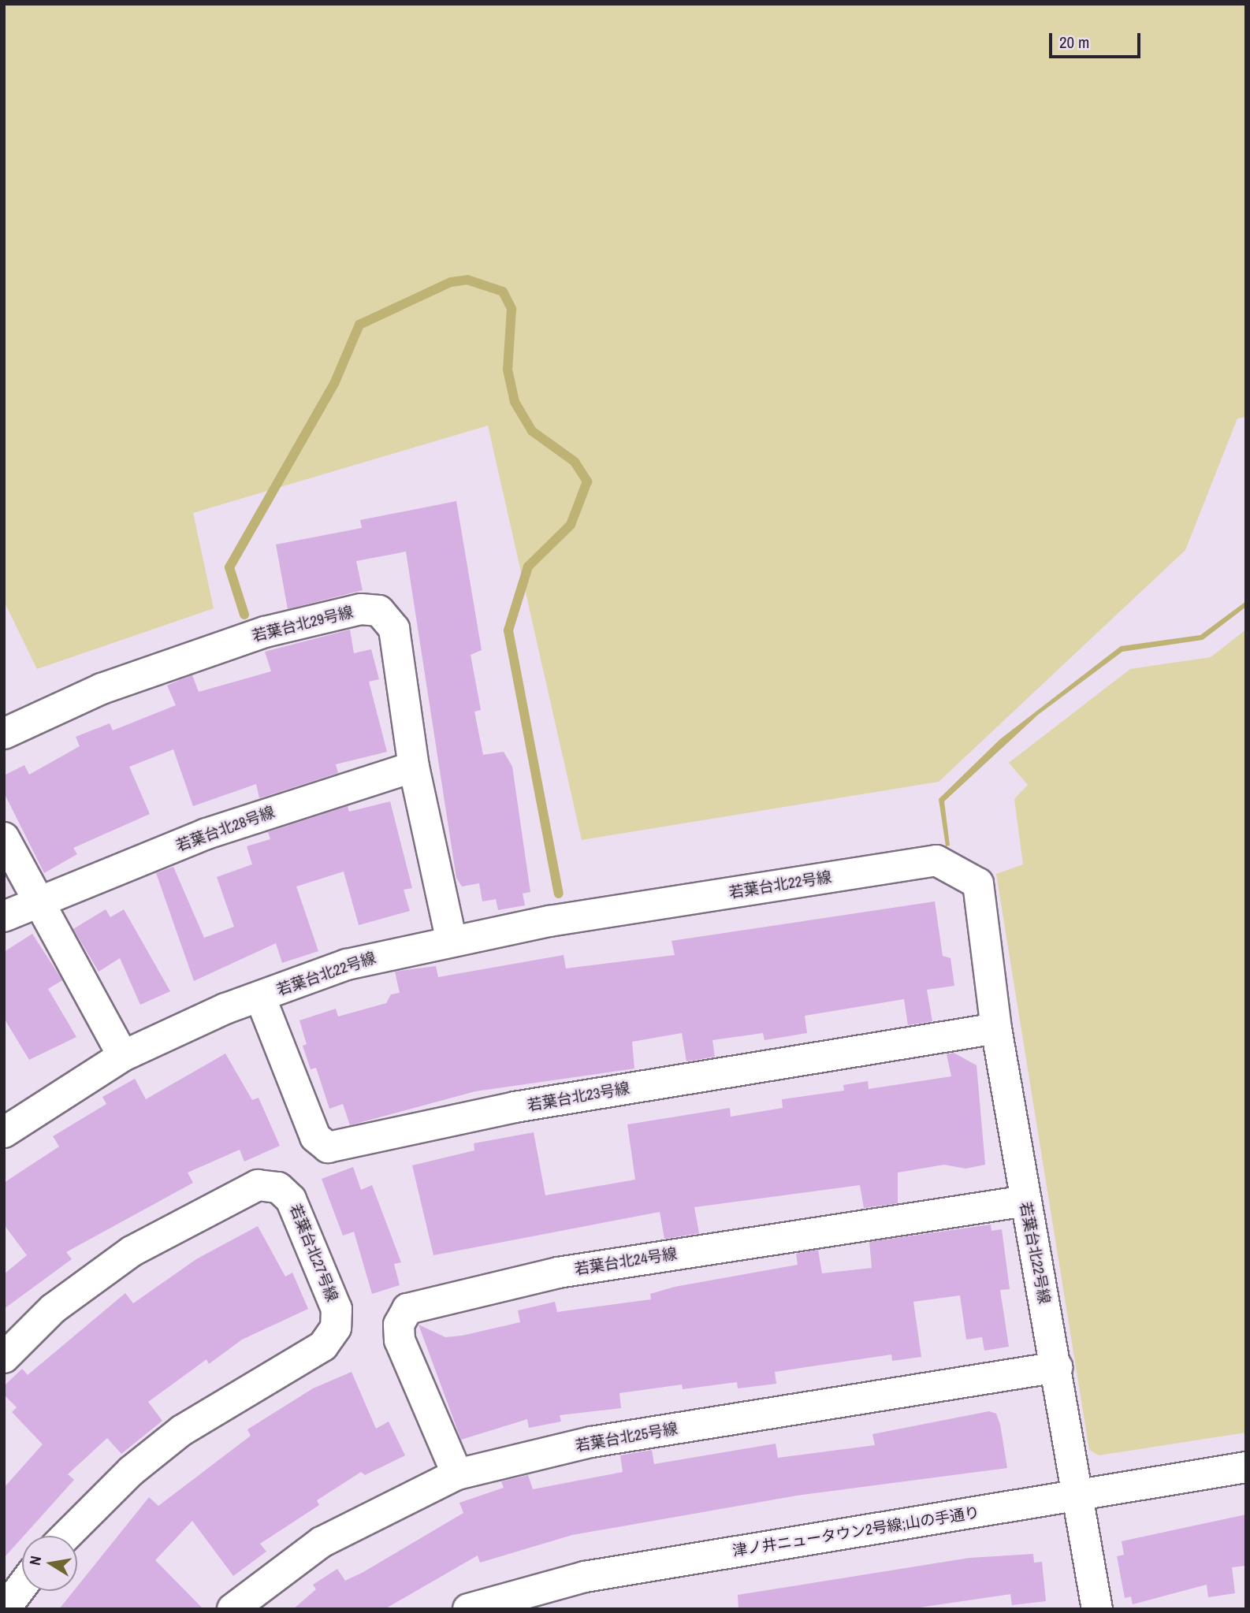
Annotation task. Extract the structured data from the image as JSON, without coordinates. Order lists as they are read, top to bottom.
{
  "streets": {
    "street": [
      "若葉台北29号線",
      "若葉台北28号線",
      "若葉台北22号線",
      "若葉台北23号線",
      "若葉台北27号線",
      "若葉台北24号線",
      "若葉台北25号線",
      "津ノ井ニュータウン2号線;山の手通り"
    ]
  },
  "crossings": [
    ["若葉台北29号線", "若葉台北28号線"],
    ["若葉台北29号線", "若葉台北22号線"],
    ["若葉台北22号線", "若葉台北23号線"],
    ["若葉台北22号線", "若葉台北24号線"],
    ["若葉台北22号線", "若葉台北25号線"],
    ["若葉台北22号線", "津ノ井ニュータウン2号線;山の手通り"],
    ["若葉台北24号線", "若葉台北25号線"]
  ],
  "scale_bar": "20 m",
  "north": "left"
}
